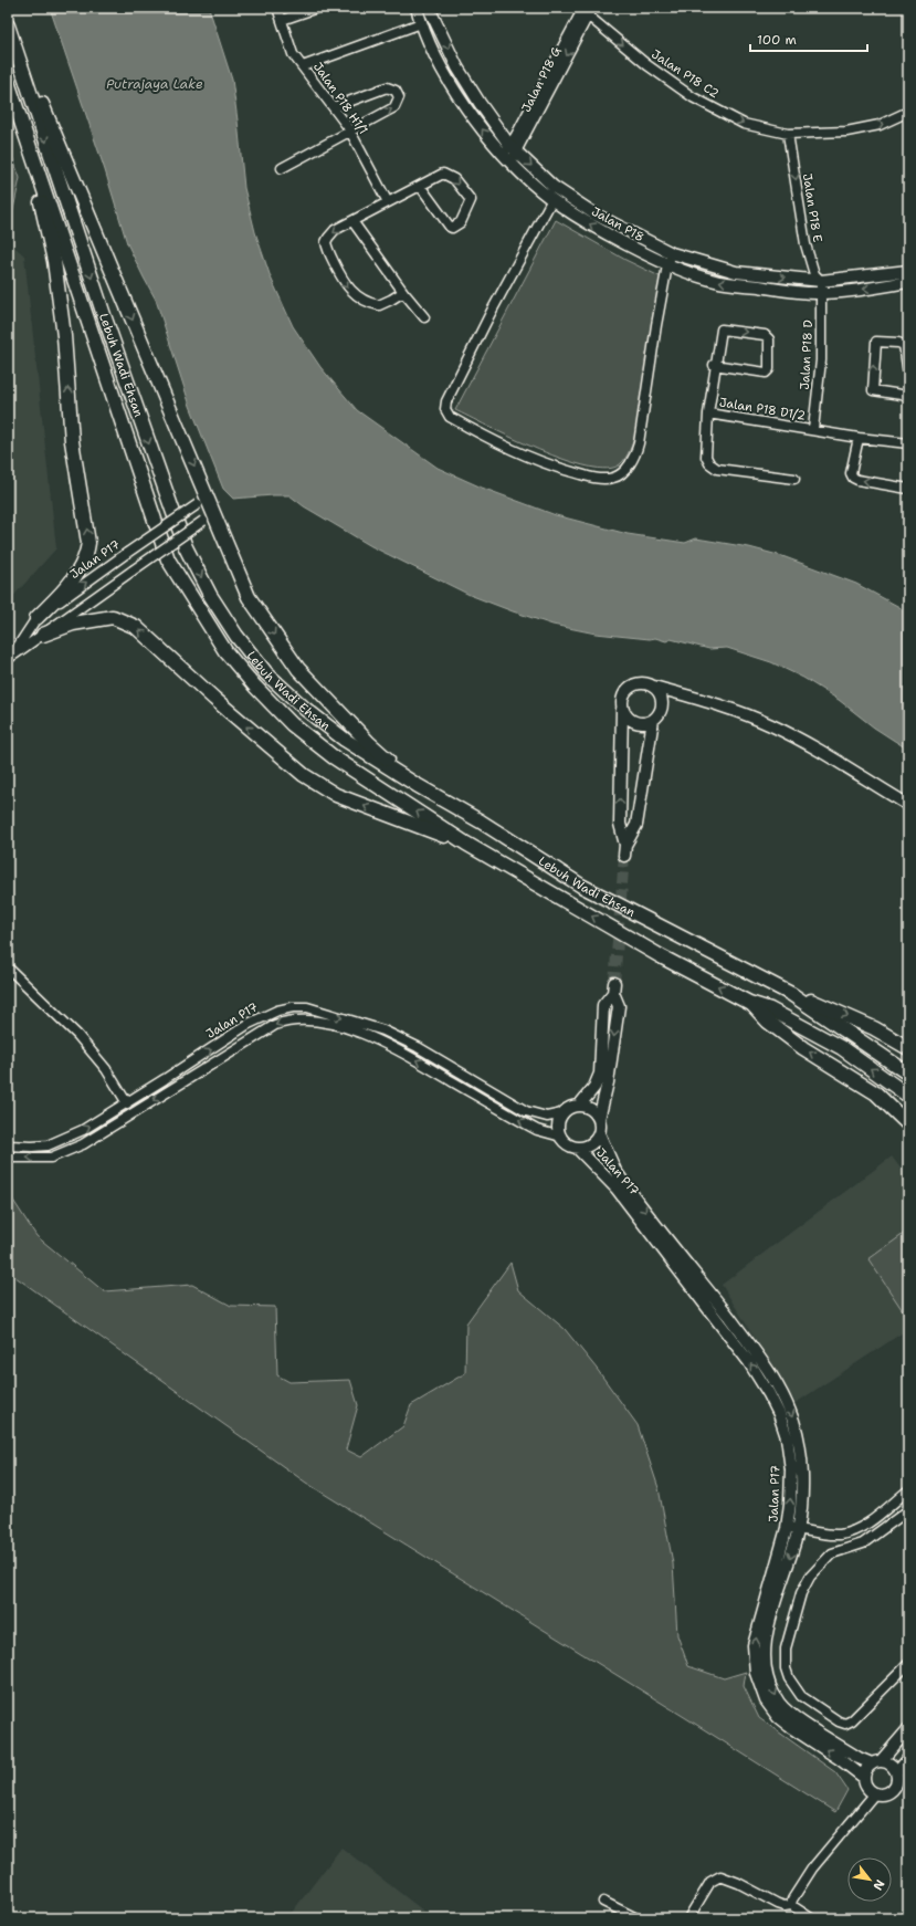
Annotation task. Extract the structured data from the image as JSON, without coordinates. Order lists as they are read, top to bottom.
{
  "streets": {
    "main road": ["Lebuh Wadi Ehsan"],
    "street": [
      "Jalan P18 C2",
      "Jalan P18 G",
      "Jalan P18 H1/1",
      "Jalan P18 E",
      "Jalan P18",
      "Jalan P18 D",
      "Jalan P18 D1/2",
      "Jalan P17"
    ]
  },
  "crossings": [
    ["Jalan P18 C2", "Jalan P18 G"],
    ["Jalan P18 C2", "Jalan P18 E"],
    ["Jalan P18 G", "Jalan P18"],
    ["Jalan P18 E", "Jalan P18"],
    ["Jalan P18 E", "Jalan P18 D"],
    ["Jalan P18", "Jalan P18 D"],
    ["Jalan P18 D", "Jalan P18 D1/2"]
  ],
  "one_way": ["Jalan P18 C2", "Jalan P18 E"],
  "water": ["Putrajaya Lake"],
  "scale_bar": "100 m",
  "north": "bottom right"
}
